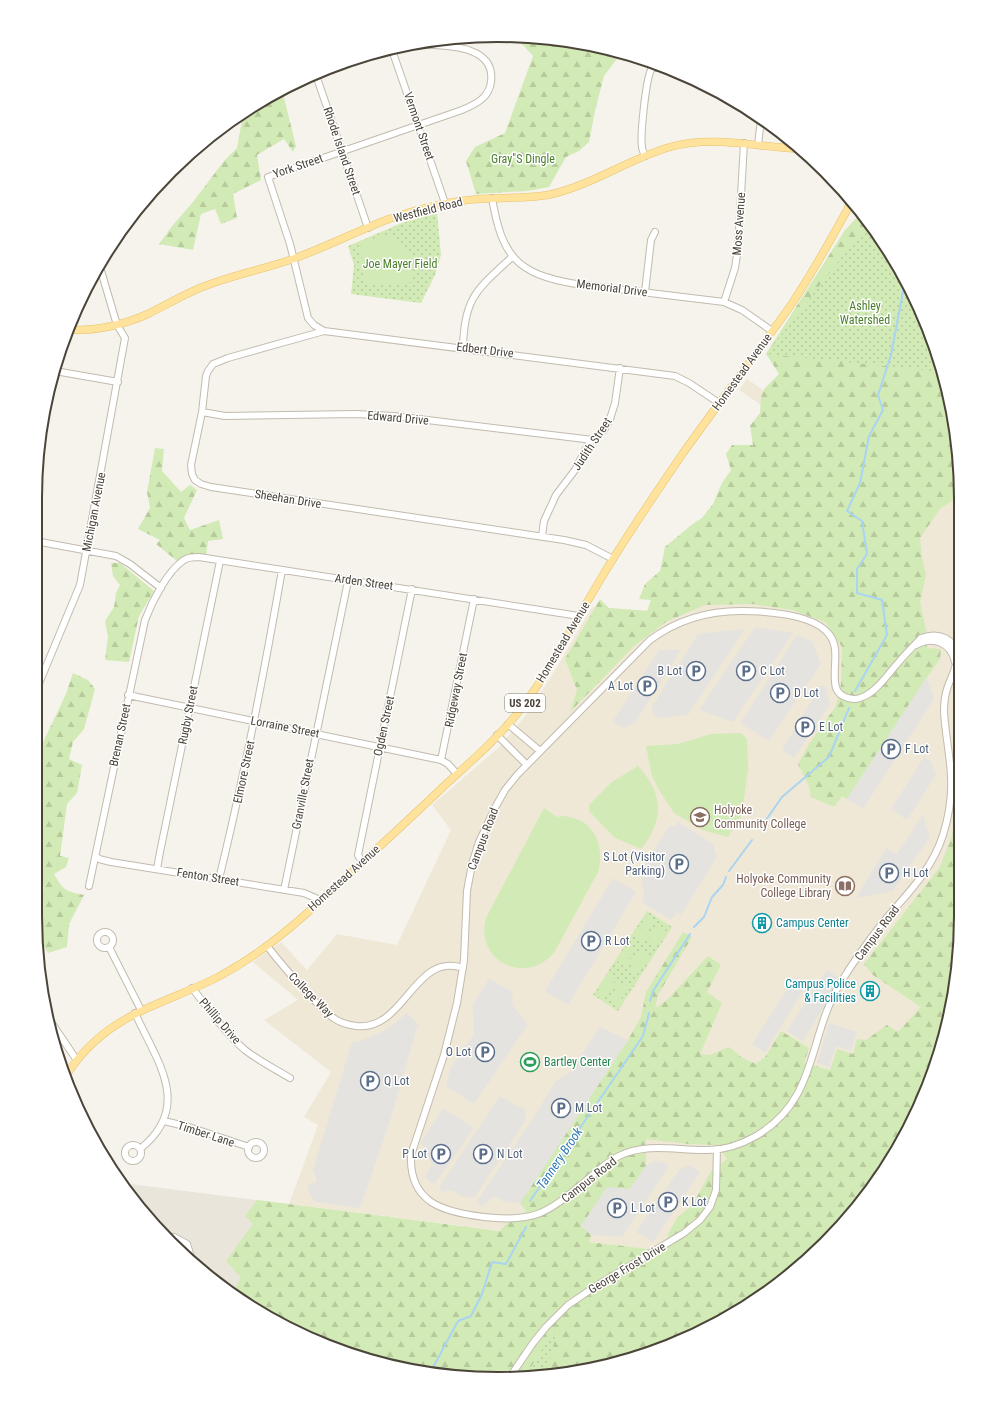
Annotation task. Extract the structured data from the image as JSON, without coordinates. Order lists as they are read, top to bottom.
{
  "streets": {
    "main road": ["Westfield Road", "Homestead Avenue", "US 202"],
    "street": [
      "Vermont Street",
      "Rhode Island Street",
      "York Street",
      "Moss Avenue",
      "Memorial Drive",
      "Edbert Drive",
      "Edward Drive",
      "Judith Street",
      "Sheehan Drive",
      "Michigan Avenue",
      "Arden Street",
      "Ridgeway Street",
      "Rugby Street",
      "Ogden Street",
      "Lorraine Street",
      "Brenan Street",
      "Elmore Street",
      "Granville Street",
      "Campus Road",
      "Fenton Street",
      "College Way",
      "Phillip Drive",
      "Timber Lane",
      "George Frost Drive"
    ]
  },
  "crossings": [
    ["Vermont Street", "York Street"],
    ["Vermont Street", "Westfield Road"],
    ["Rhode Island Street", "York Street"],
    ["Rhode Island Street", "Westfield Road"],
    ["York Street", "Westfield Road"],
    ["Westfield Road", "Moss Avenue"],
    ["Westfield Road", "Memorial Drive"],
    ["Westfield Road", "Michigan Avenue"],
    ["Moss Avenue", "Memorial Drive"],
    ["Memorial Drive", "Homestead Avenue"],
    ["Edbert Drive", "Homestead Avenue"],
    ["Edbert Drive", "Judith Street"],
    ["Edbert Drive", "Sheehan Drive"],
    ["Homestead Avenue", "Sheehan Drive"],
    ["Homestead Avenue", "Arden Street"],
    ["Homestead Avenue", "Ogden Street"],
    ["Homestead Avenue", "Fenton Street"],
    ["Homestead Avenue", "College Way"],
    ["Homestead Avenue", "Phillip Drive"],
    ["Edward Drive", "Judith Street"],
    ["Edward Drive", "Sheehan Drive"],
    ["Judith Street", "Sheehan Drive"],
    ["Arden Street", "Ridgeway Street"],
    ["Arden Street", "Rugby Street"],
    ["Arden Street", "Ogden Street"],
    ["Arden Street", "Brenan Street"],
    ["Arden Street", "Elmore Street"],
    ["Arden Street", "Granville Street"],
    ["Ridgeway Street", "Lorraine Street"],
    ["Rugby Street", "Lorraine Street"],
    ["Rugby Street", "Fenton Street"],
    ["Ogden Street", "Lorraine Street"],
    ["Lorraine Street", "Brenan Street"],
    ["Lorraine Street", "Elmore Street"],
    ["Lorraine Street", "Granville Street"],
    ["Brenan Street", "Fenton Street"],
    ["Elmore Street", "Fenton Street"],
    ["Granville Street", "Fenton Street"],
    ["Campus Road", "College Way"],
    ["Campus Road", "George Frost Drive"]
  ],
  "water": ["Tannery Brook"],
  "parks": ["Gray\"S Dingle", "Joe Mayer Field", "Ashley Watershed"],
  "places": {
    "parking": [
      "B Lot",
      "C Lot",
      "A Lot",
      "D Lot",
      "E Lot",
      "F Lot",
      "S Lot (Visitor Parking)",
      "H Lot",
      "R Lot",
      "O Lot",
      "Q Lot",
      "M Lot",
      "P Lot",
      "N Lot",
      "K Lot",
      "L Lot"
    ],
    "school or university": ["Holyoke Community College"],
    "library": ["Holyoke Community College Library"],
    "building": ["Campus Center", "Campus Police & Facilities"],
    "sports": ["Bartley Center"]
  }
}
